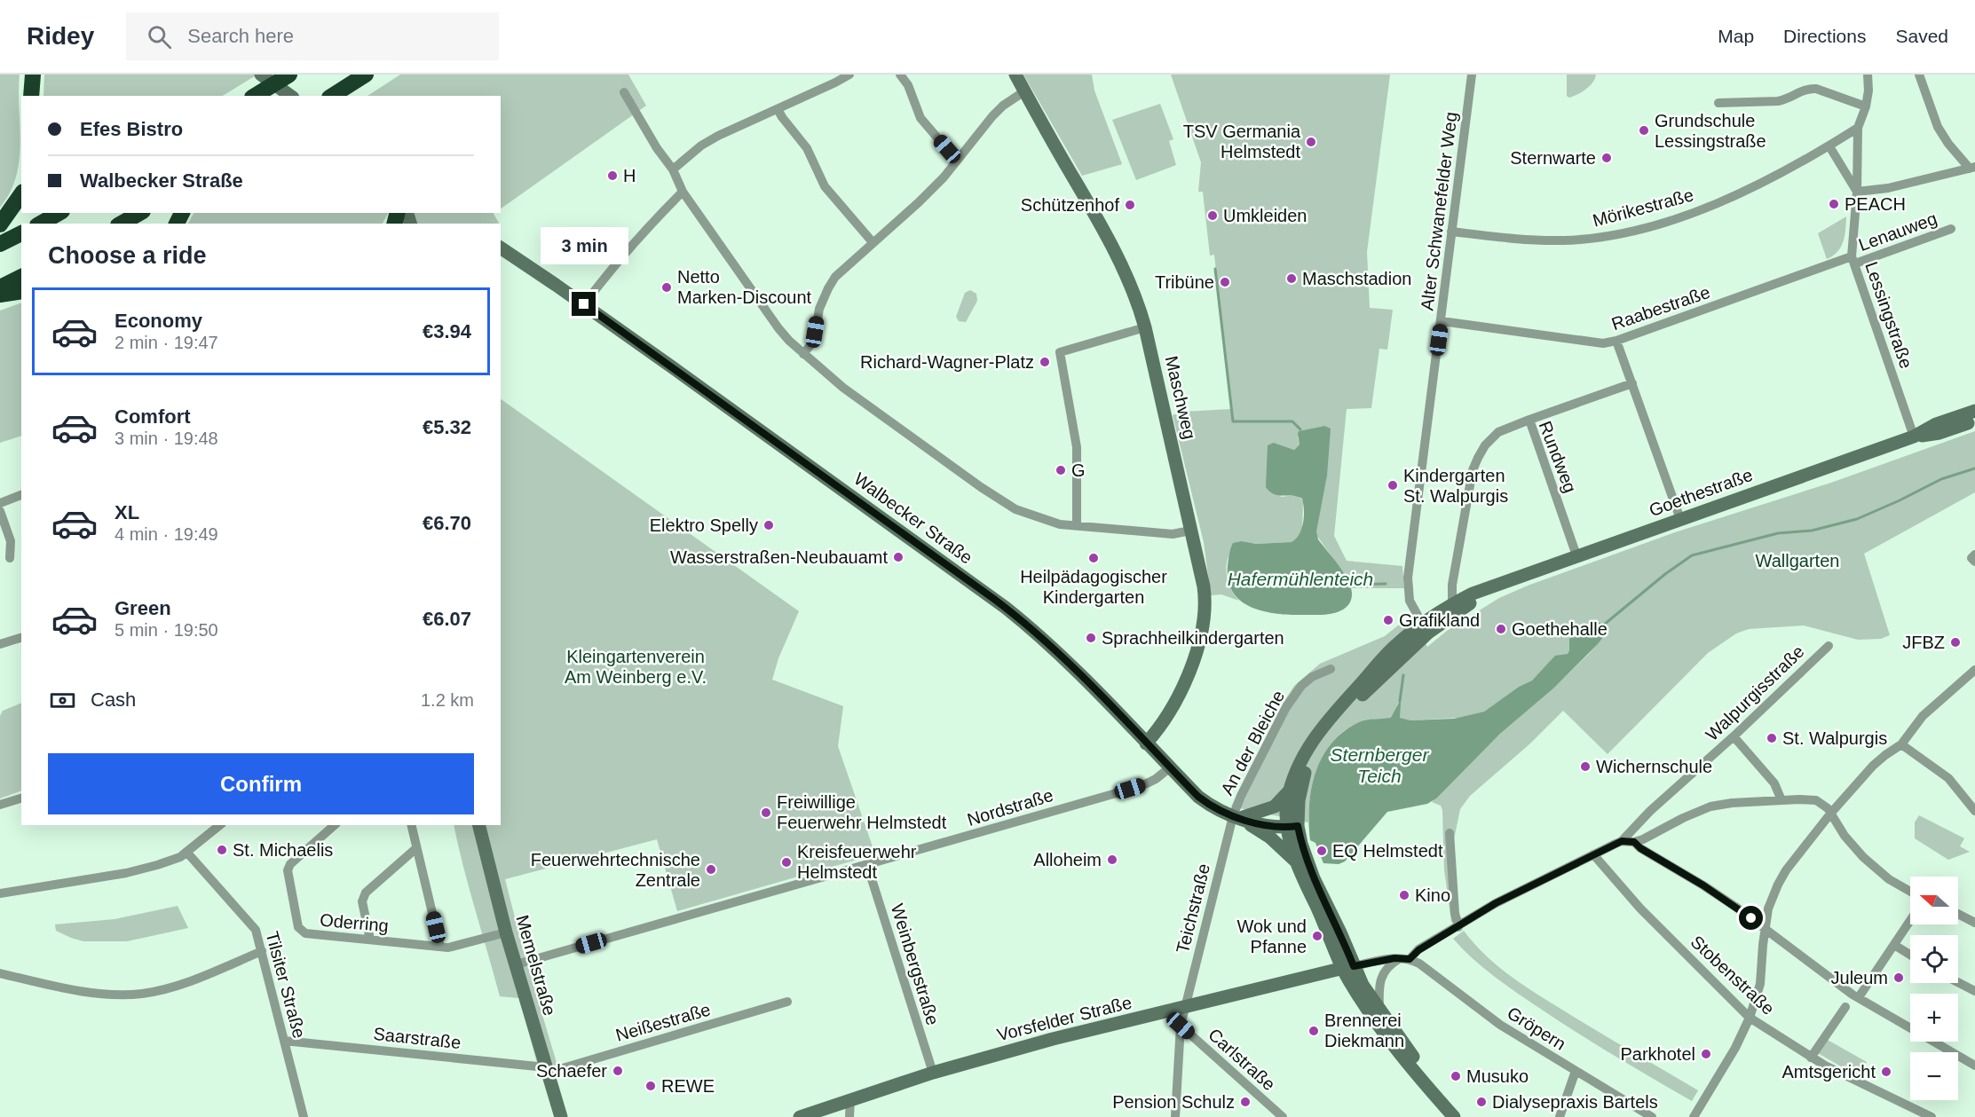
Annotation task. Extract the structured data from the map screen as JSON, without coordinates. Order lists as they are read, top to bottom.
{
  "streets": {
    "main road": [
      "Maschweg",
      "Goethestraße",
      "Walbecker Straße",
      "Memelstraße",
      "Vorsfelder Straße"
    ],
    "street": [
      "Mörikestraße",
      "Alter Schwanefelder Weg",
      "Lenauweg",
      "Raabestraße",
      "Lessingstraße",
      "Rundweg",
      "Walpurgisstraße",
      "An der Bleiche",
      "Nordstraße",
      "Teichstraße",
      "Oderring",
      "Weinbergstraße",
      "Stobenstraße",
      "Tilsiter Straße",
      "Neißestraße",
      "Gröpern",
      "Saarstraße",
      "Carlstraße"
    ]
  },
  "crossings": [
    ["Mörikestraße", "Alter Schwanefelder Weg"],
    ["Mörikestraße", "Lessingstraße"],
    ["Alter Schwanefelder Weg", "Raabestraße"],
    ["Alter Schwanefelder Weg", "Goethestraße"],
    ["Lenauweg", "Raabestraße"],
    ["Lenauweg", "Lessingstraße"],
    ["Raabestraße", "Lessingstraße"],
    ["Lessingstraße", "Goethestraße"],
    ["Maschweg", "Walbecker Straße"],
    ["Rundweg", "Goethestraße"],
    ["Goethestraße", "Walbecker Straße"],
    ["Walbecker Straße", "An der Bleiche"],
    ["Walbecker Straße", "Nordstraße"],
    ["Walbecker Straße", "Teichstraße"],
    ["An der Bleiche", "Teichstraße"],
    ["Nordstraße", "Weinbergstraße"],
    ["Nordstraße", "Memelstraße"],
    ["Teichstraße", "Vorsfelder Straße"],
    ["Teichstraße", "Carlstraße"],
    ["Oderring", "Memelstraße"],
    ["Weinbergstraße", "Vorsfelder Straße"],
    ["Memelstraße", "Neißestraße"],
    ["Memelstraße", "Saarstraße"],
    ["Tilsiter Straße", "Saarstraße"],
    ["Neißestraße", "Saarstraße"]
  ],
  "water": ["Hafermühlenteich", "Sternberger Teich"],
  "parks": ["Wallgarten", "Kleingartenverein Am Weinberg e.V."],
  "places": [
    "Grundschule Lessingstraße",
    "TSV Germania Helmstedt",
    "Sternwarte",
    "H",
    "PEACH",
    "Schützenhof",
    "Umkleiden",
    "Maschstadion",
    "Tribüne",
    "Netto Marken-Discount",
    "Richard-Wagner-Platz",
    "G",
    "Kindergarten St. Walpurgis",
    "Elektro Spelly",
    "Wasserstraßen-Neubauamt",
    "Heilpädagogischer Kindergarten",
    "Grafikland",
    "Goethehalle",
    "Sprachheilkindergarten",
    "JFBZ",
    "St. Walpurgis",
    "Wichernschule",
    "Freiwillige Feuerwehr Helmstedt",
    "St. Michaelis",
    "EQ Helmstedt",
    "Alloheim",
    "Kreisfeuerwehr Helmstedt",
    "Feuerwehrtechnische Zentrale",
    "Kino",
    "Wok und Pfanne",
    "Juleum",
    "Brennerei Diekmann",
    "Parkhotel",
    "Schaefer",
    "Amtsgericht",
    "Musuko",
    "REWE",
    "Pension Schulz",
    "Dialysepraxis Bartels"
  ],
  "north": "left",
  "page": {
    "header": "Ridey",
    "search": "Search here",
    "nav": ["Map", "Directions", "Saved"],
    "banner": ["Efes Bistro", "Walbecker Straße"],
    "heading": "Choose a ride",
    "bubble": "3 min",
    "list": [
      {
        "name": "Economy",
        "note": "2 min · 19:47",
        "value": "€3.94"
      },
      {
        "name": "Comfort",
        "note": "3 min · 19:48",
        "value": "€5.32"
      },
      {
        "name": "XL",
        "note": "4 min · 19:49",
        "value": "€6.70"
      },
      {
        "name": "Green",
        "note": "5 min · 19:50",
        "value": "€6.07"
      }
    ],
    "pay": ["Cash", "1.2 km"],
    "buttons": "Confirm",
    "map_buttons": ["+", "−"]
  }
}
